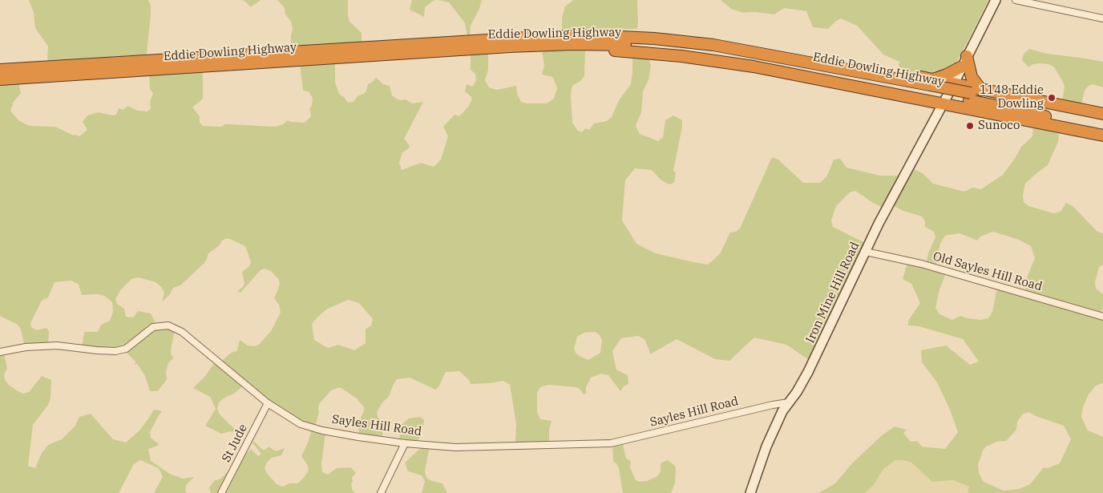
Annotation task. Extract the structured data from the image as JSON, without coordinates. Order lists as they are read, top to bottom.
{
  "streets": {
    "highway": ["Eddie Dowling Highway"],
    "street": [
      "Old Sayles Hill Road",
      "Iron Mine Hill Road",
      "Sayles Hill Road",
      "St Jude"
    ]
  },
  "crossings": [
    ["Old Sayles Hill Road", "Iron Mine Hill Road"],
    ["Iron Mine Hill Road", "Sayles Hill Road"],
    ["Sayles Hill Road", "St Jude"]
  ],
  "places": ["1148 Eddie Dowling", "Sunoco"]
}
